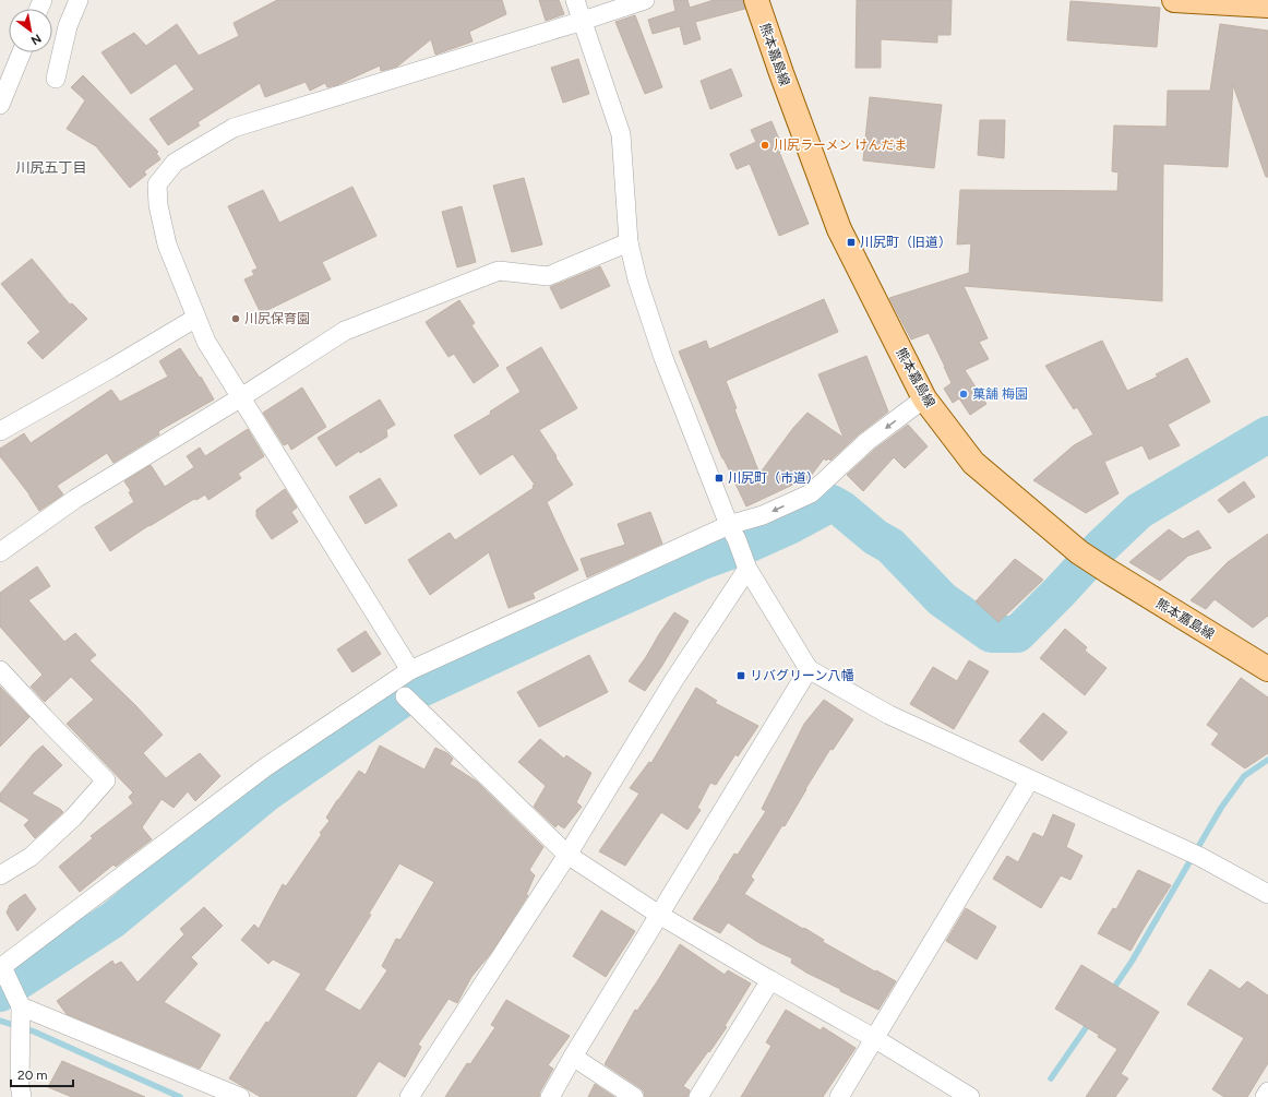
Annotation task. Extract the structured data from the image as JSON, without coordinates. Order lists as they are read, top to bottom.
{
  "streets": {
    "main road": ["熊本嘉島線"]
  },
  "districts": ["川尻五丁目"],
  "places": {
    "other": ["川尻ラーメン けんだま", "川尻保育園", "菓舗 梅園"],
    "transit": ["川尻町（旧道）", "川尻町（市道）", "リバグリーン八幡"]
  },
  "scale_bar": "20 m",
  "north": "bottom right"
}
